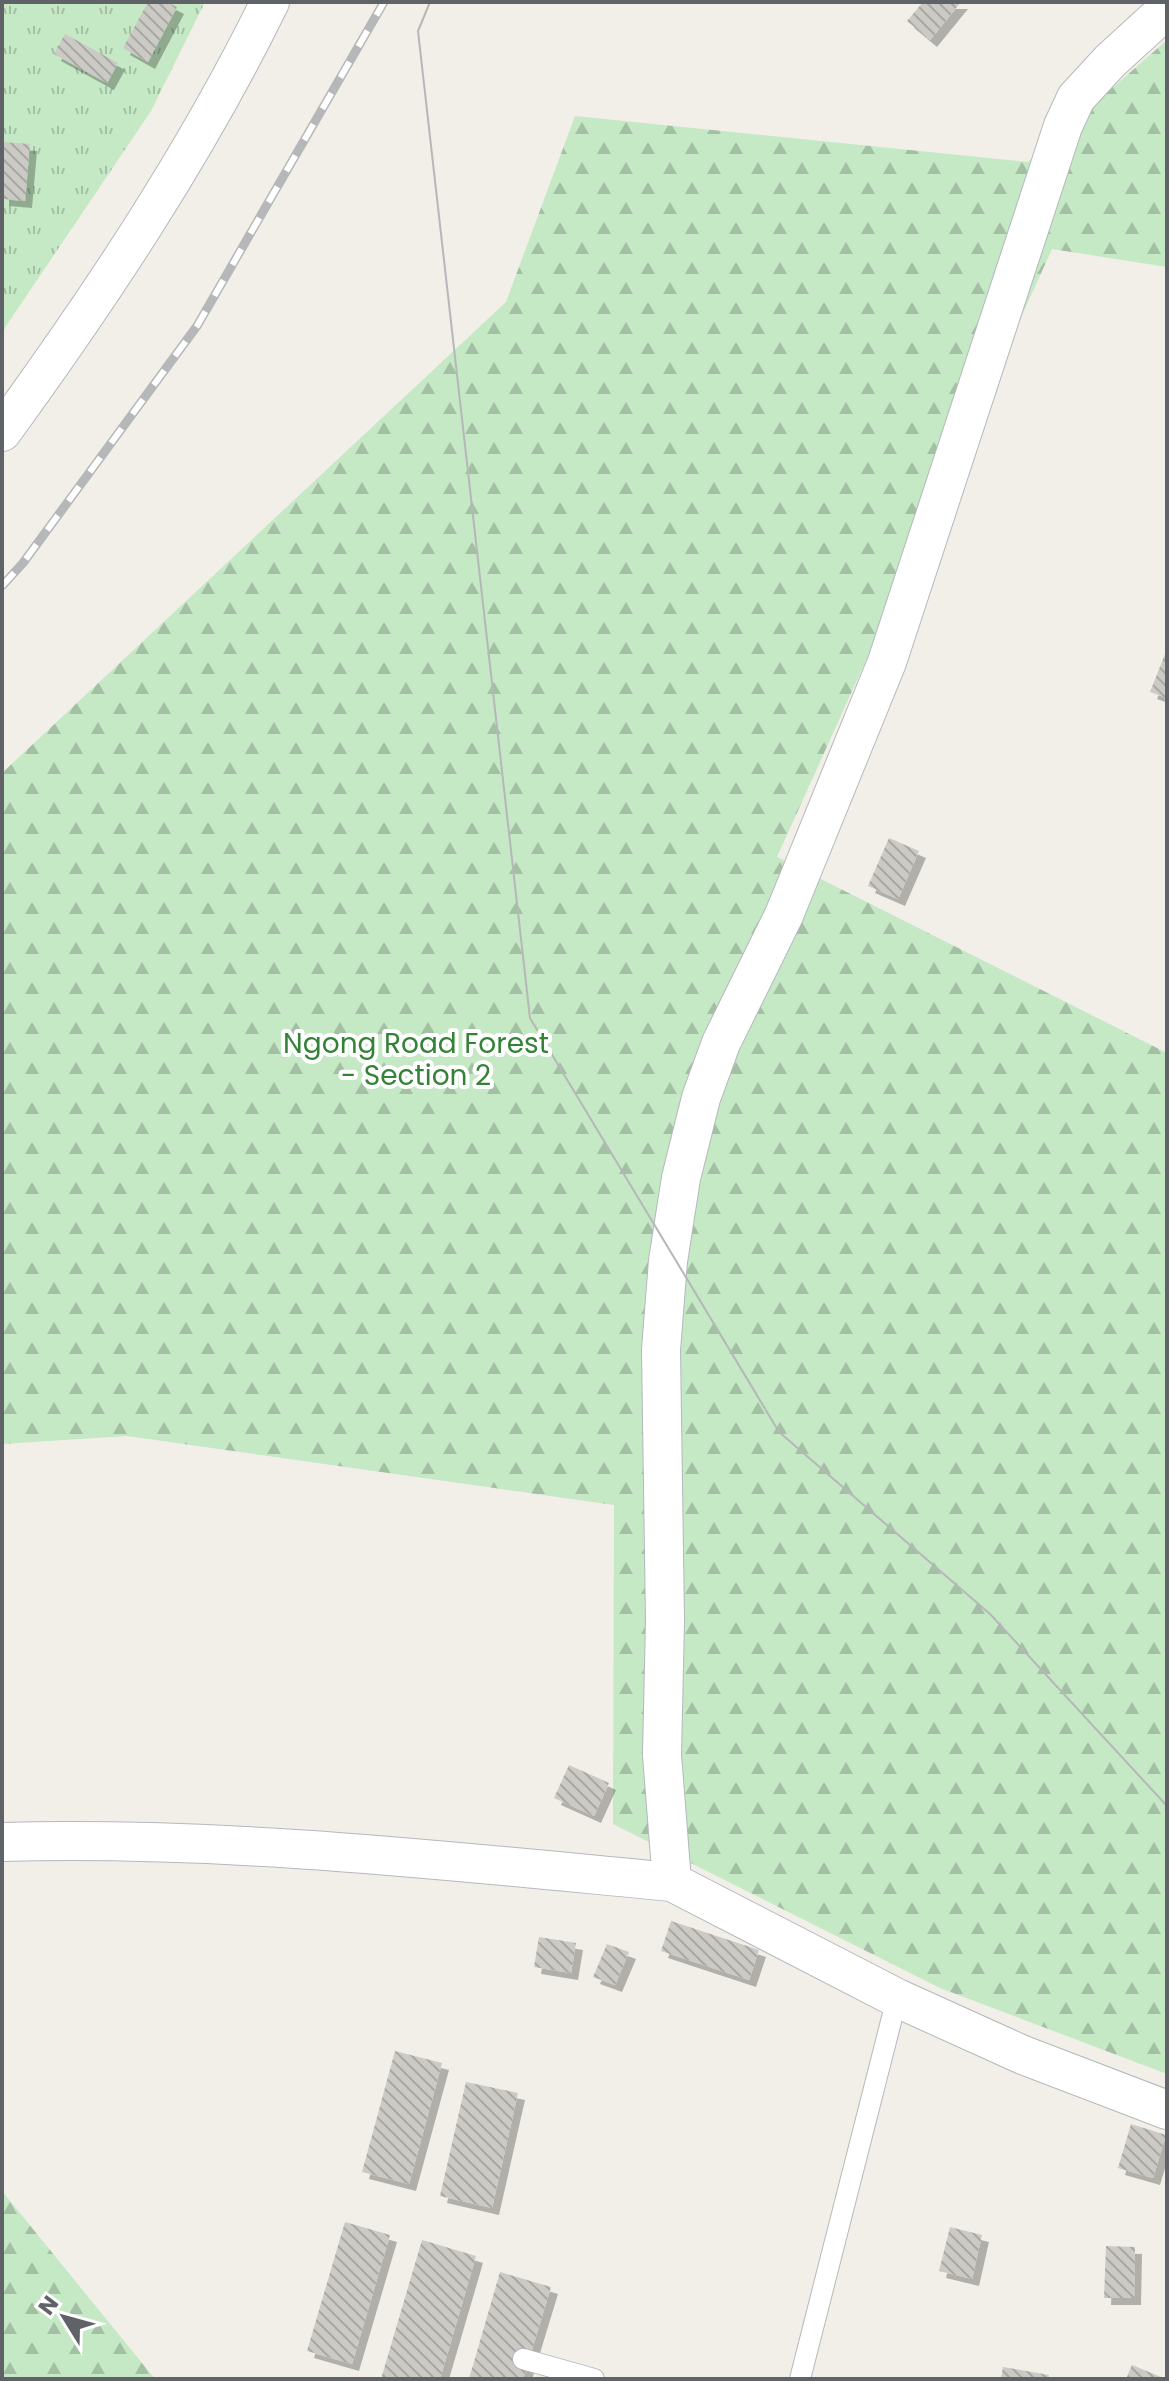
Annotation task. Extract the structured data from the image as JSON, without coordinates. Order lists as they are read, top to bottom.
{
  "parks": ["Ngong Road Forest - Section 2"],
  "north": "top left"
}
